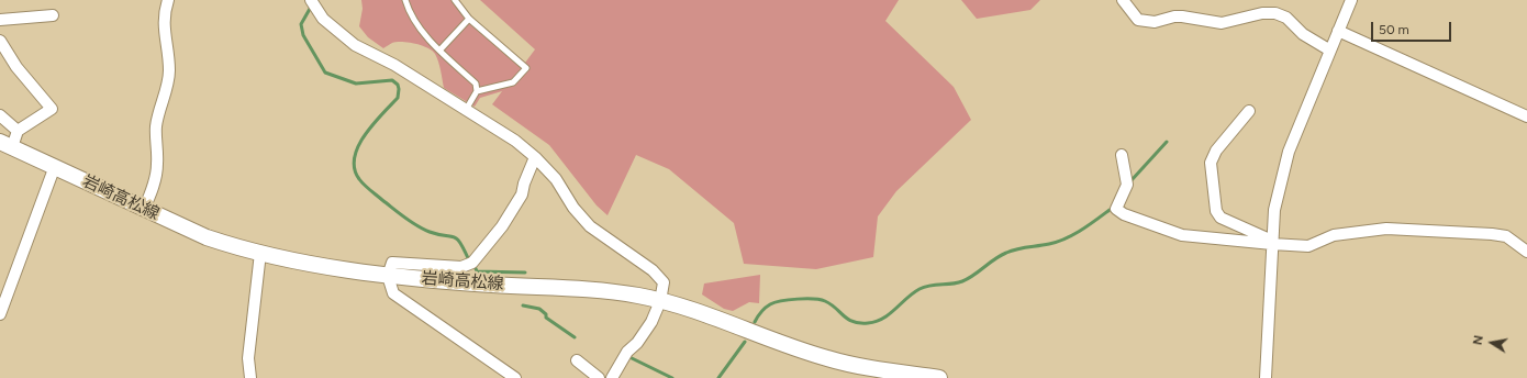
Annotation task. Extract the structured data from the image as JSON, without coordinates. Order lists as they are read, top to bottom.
{
  "streets": {
    "main road": ["岩崎高松線"]
  },
  "scale_bar": "50 m",
  "north": "left"
}
